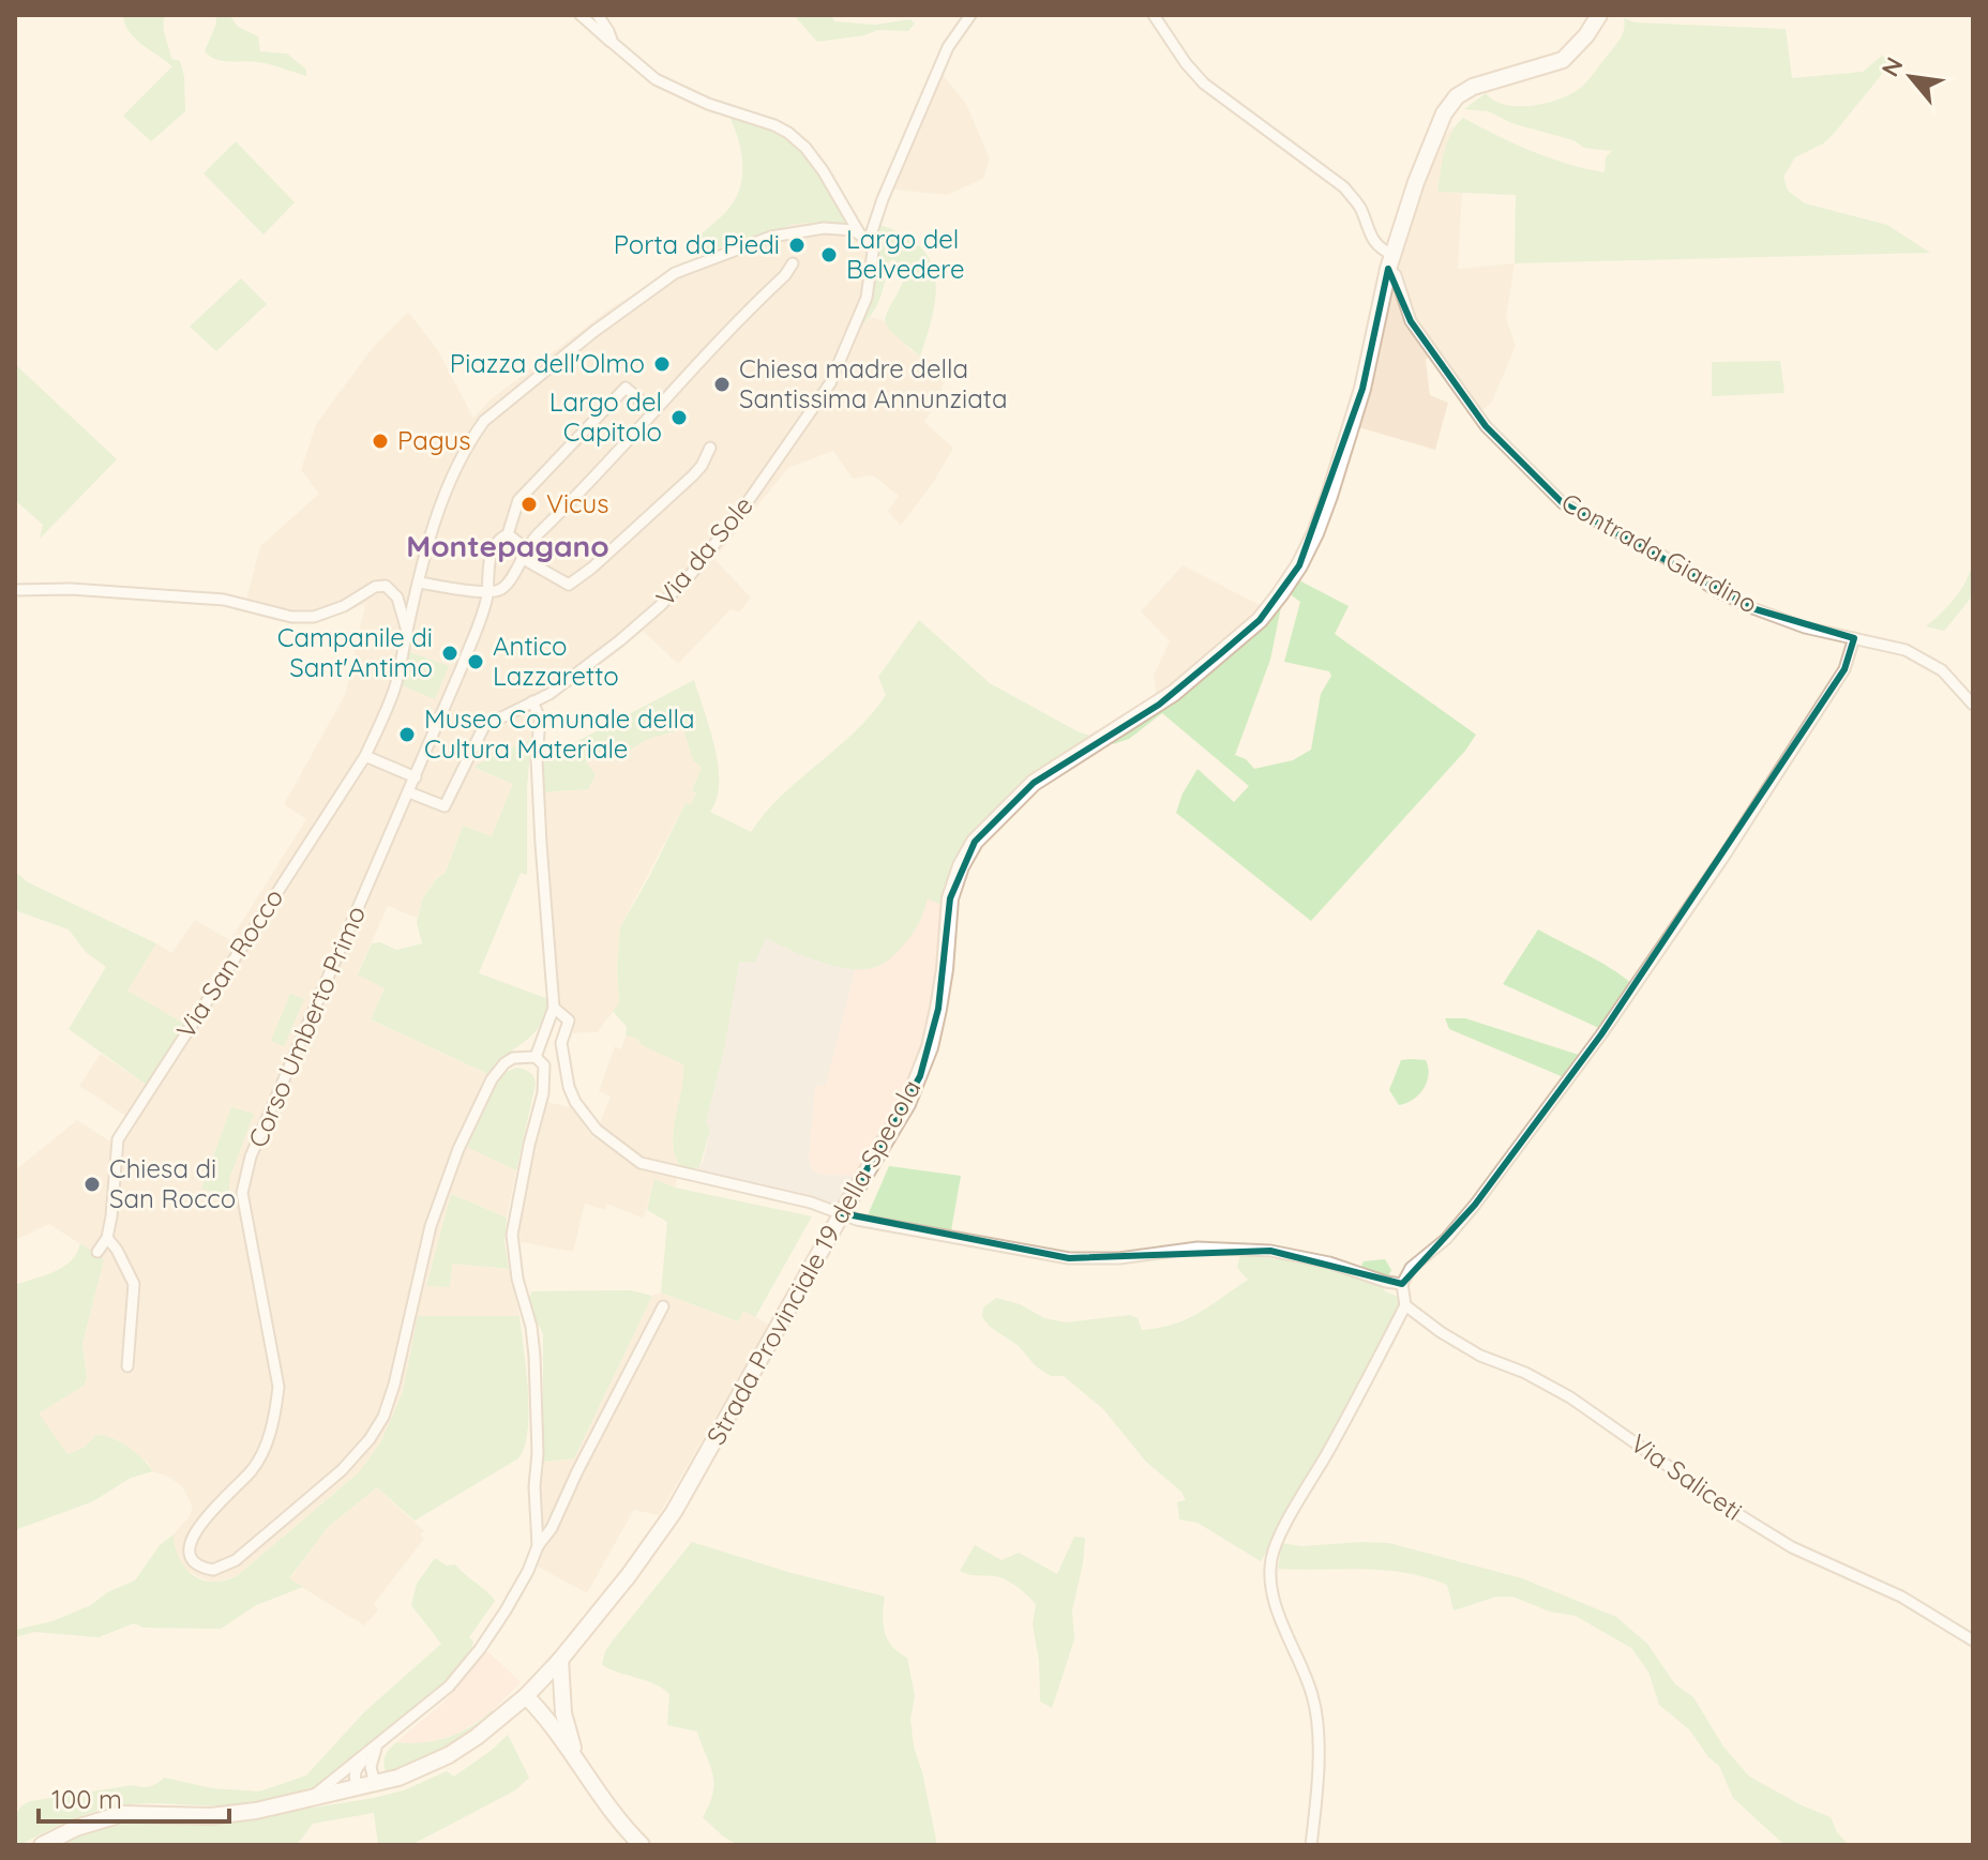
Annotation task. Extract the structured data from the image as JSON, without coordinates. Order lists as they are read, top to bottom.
{
  "streets": {
    "main road": ["Strada Provinciale 19 della Specola"],
    "street": [
      "Via da Sole",
      "Contrada Giardino",
      "Via San Rocco",
      "Corso Umberto Primo",
      "Via Saliceti"
    ]
  },
  "crossings": [
    ["Via da Sole", "Via San Rocco"],
    ["Via da Sole", "Corso Umberto Primo"],
    ["Contrada Giardino", "Strada Provinciale 19 della Specola"]
  ],
  "districts": ["Montepagano"],
  "places": [
    "Porta da Piedi",
    "Largo del Belvedere",
    "Piazza dell'Olmo",
    "Chiesa madre della Santissima Annunziata",
    "Largo del Capitolo",
    "Pagus",
    "Vicus",
    "Campanile di Sant'Antimo",
    "Antico Lazzaretto",
    "Museo Comunale della Cultura Materiale",
    "Chiesa di San Rocco"
  ],
  "scale_bar": "100 m",
  "north": "top left"
}
